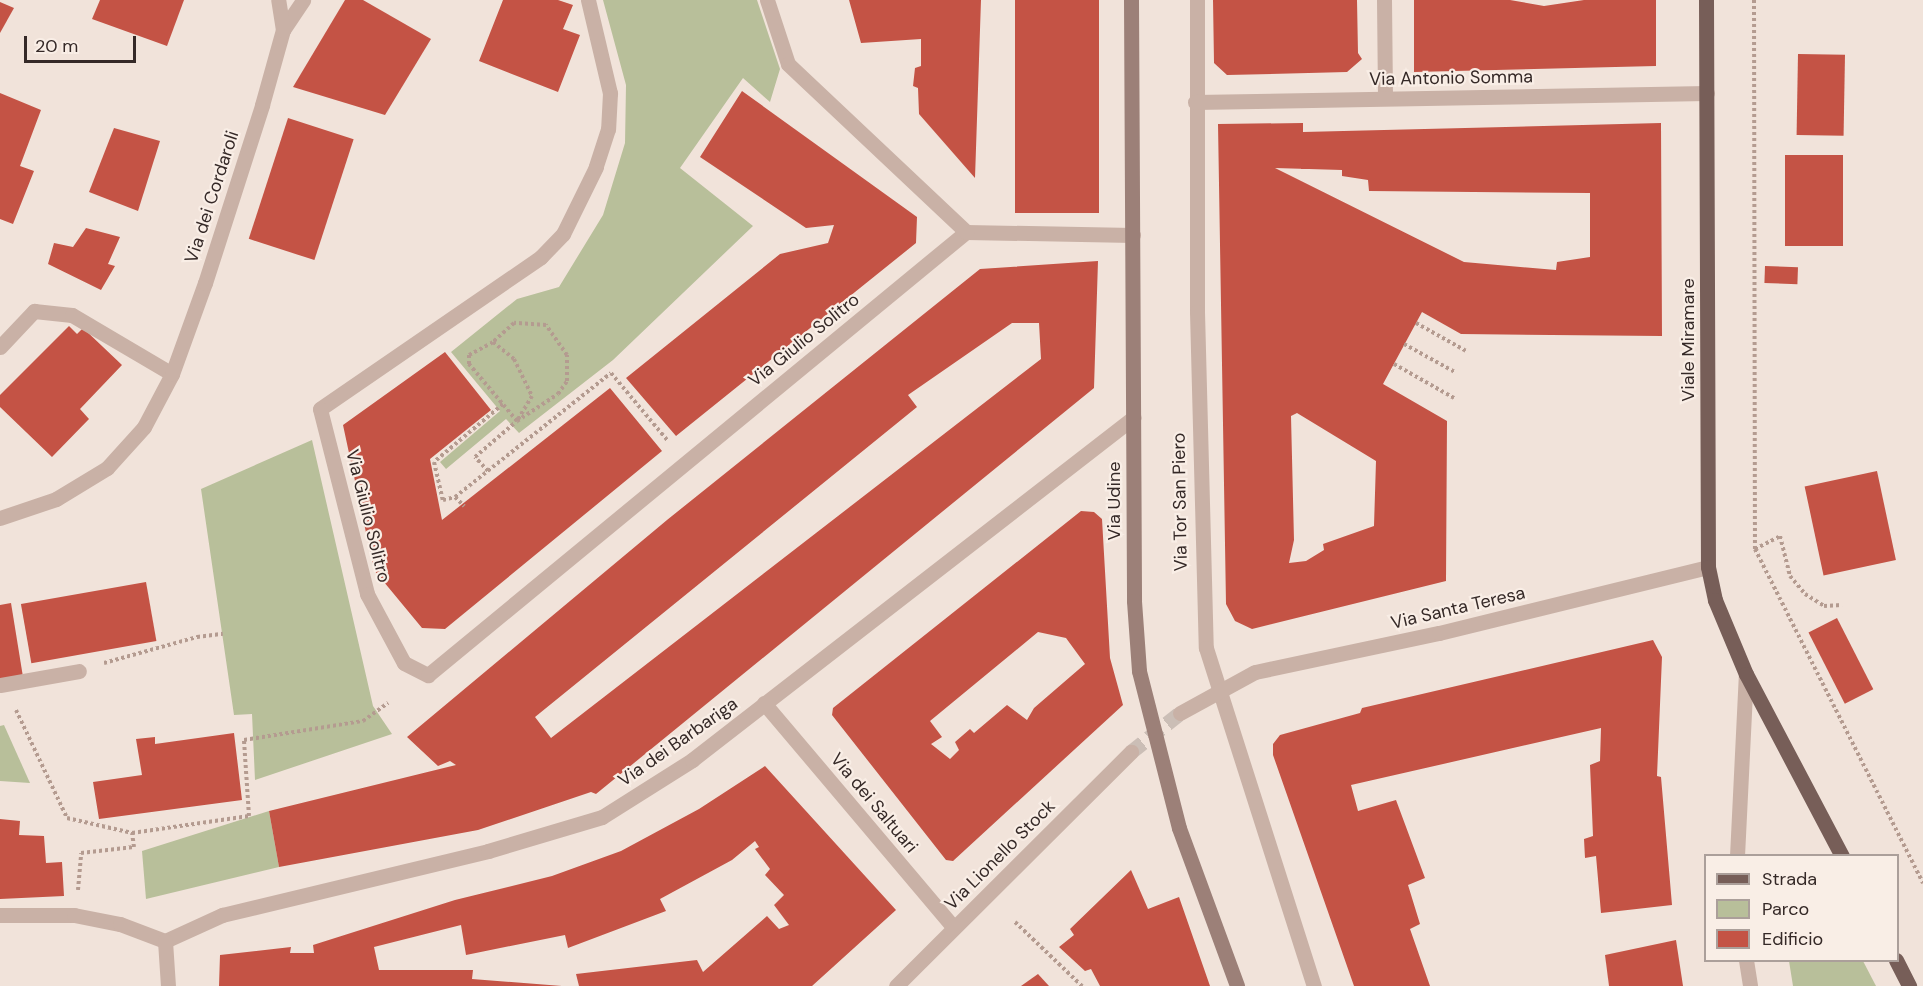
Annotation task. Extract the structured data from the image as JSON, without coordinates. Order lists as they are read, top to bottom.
{
  "streets": {
    "main road": ["Viale Miramare", "Via Udine"],
    "street": [
      "Via Antonio Somma",
      "Via dei Cordaroli",
      "Via Giulio Solitro",
      "Via Tor San Piero",
      "Via Santa Teresa",
      "Via dei Barbariga",
      "Via dei Saltuari",
      "Via Lionello Stock"
    ]
  },
  "crossings": [
    ["Via Antonio Somma", "Viale Miramare"],
    ["Via Antonio Somma", "Via Tor San Piero"],
    ["Viale Miramare", "Via Santa Teresa"],
    ["Via Udine", "Via dei Barbariga"],
    ["Via Tor San Piero", "Via Santa Teresa"],
    ["Via dei Barbariga", "Via dei Saltuari"],
    ["Via dei Saltuari", "Via Lionello Stock"]
  ],
  "legend": ["Strada", "Parco", "Edificio"],
  "scale_bar": "20 m"
}
